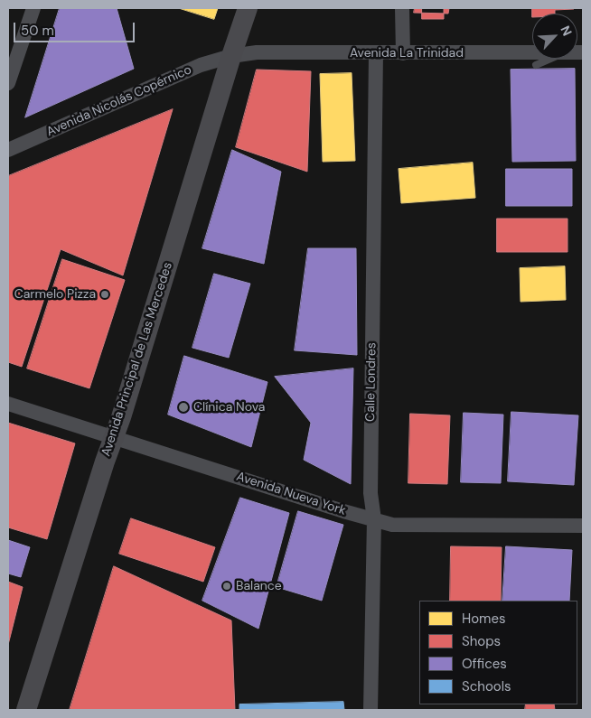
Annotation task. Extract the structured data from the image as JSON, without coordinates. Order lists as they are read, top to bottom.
{
  "streets": {
    "street": [
      "Avenida La Trinidad",
      "Avenida Nicolás Copérnico",
      "Avenida Principal de Las Mercedes",
      "Calle Londres",
      "Avenida Nueva York"
    ]
  },
  "crossings": [
    ["Avenida La Trinidad", "Avenida Nicolás Copérnico"],
    ["Avenida La Trinidad", "Avenida Principal de Las Mercedes"],
    ["Avenida La Trinidad", "Calle Londres"],
    ["Avenida Nicolás Copérnico", "Avenida Principal de Las Mercedes"],
    ["Avenida Principal de Las Mercedes", "Avenida Nueva York"],
    ["Calle Londres", "Avenida Nueva York"]
  ],
  "places": ["Carmelo Pizza", "Clínica Nova", "Balance"],
  "legend": [
    "Homes",
    "Shops",
    "Offices",
    "Schools"
  ],
  "scale_bar": "50 m",
  "north": "top right"
}
